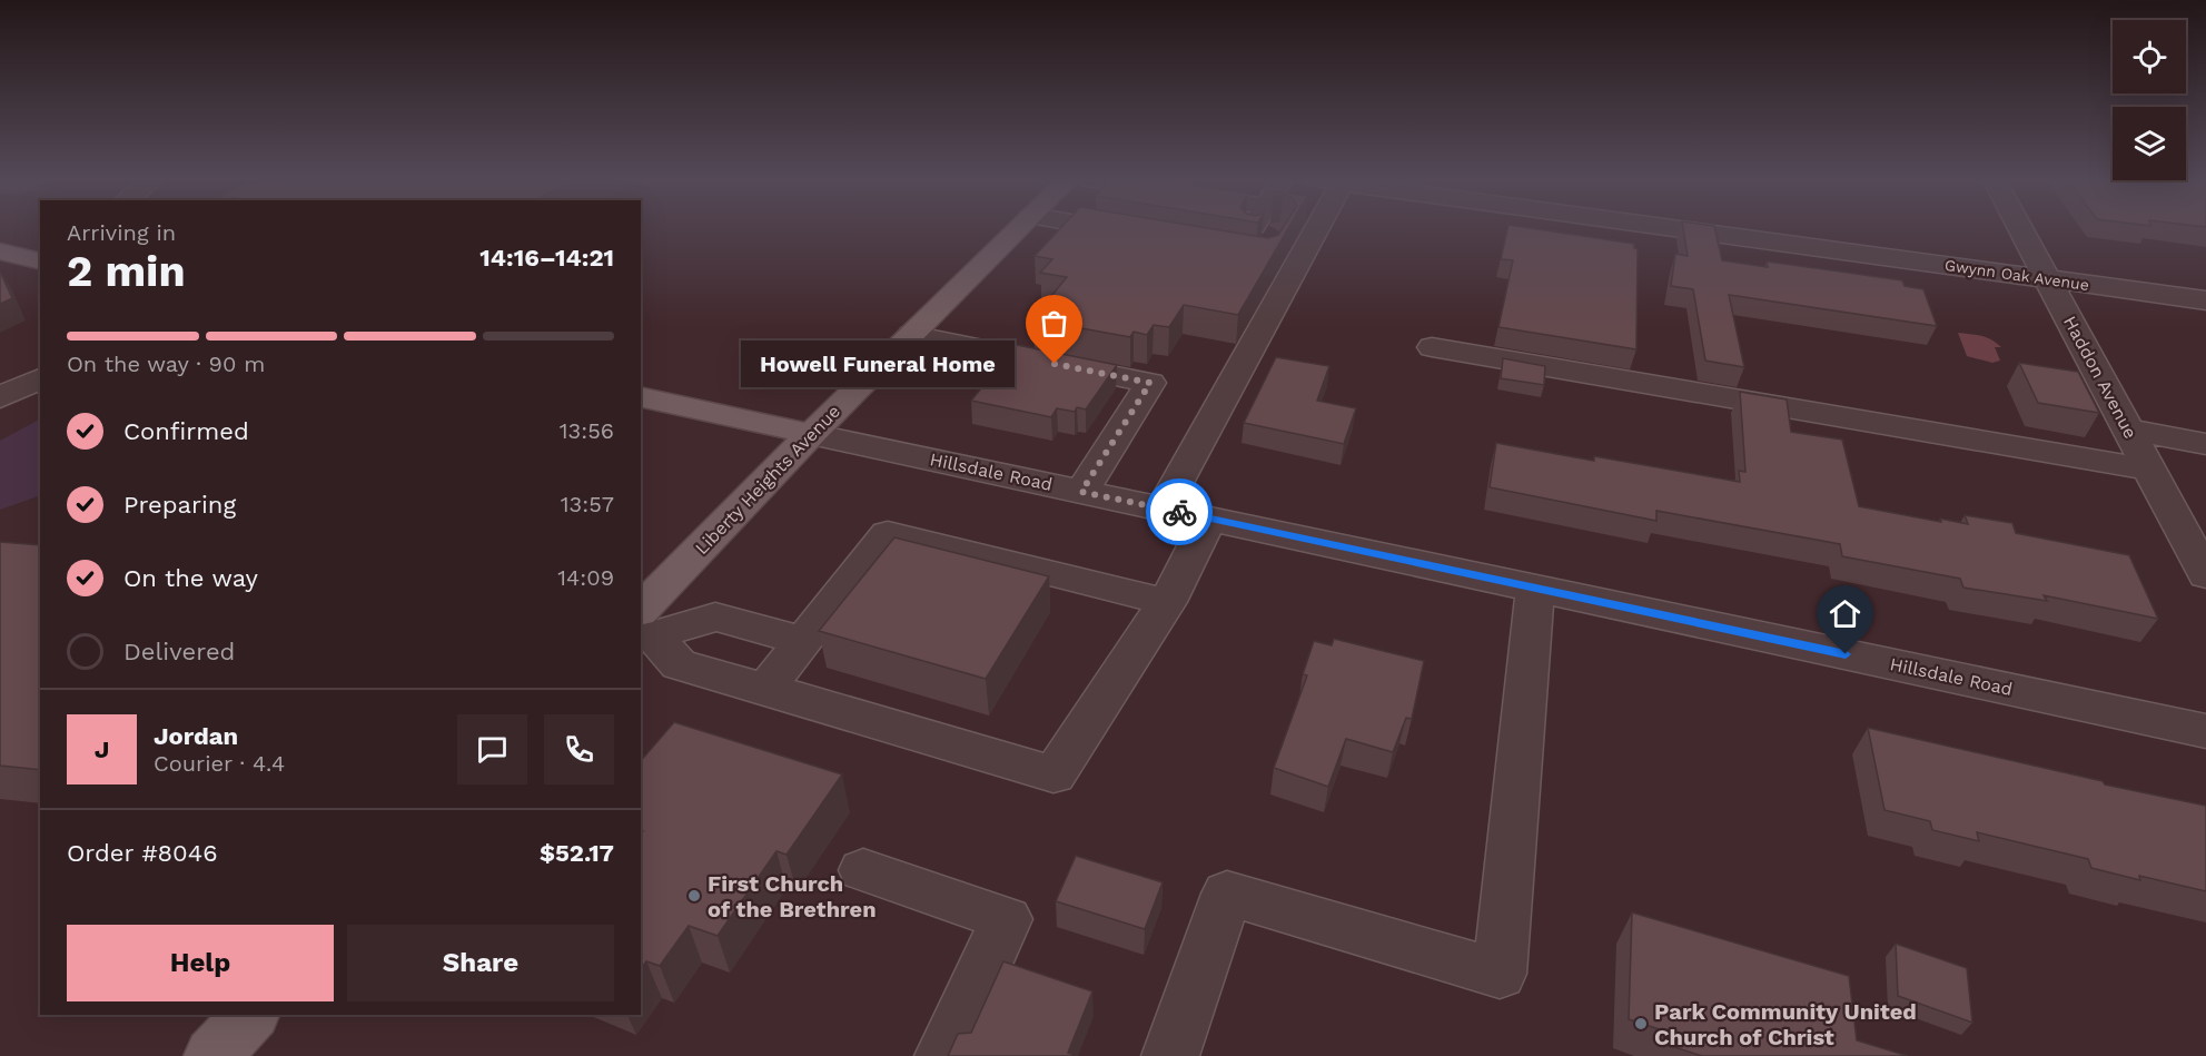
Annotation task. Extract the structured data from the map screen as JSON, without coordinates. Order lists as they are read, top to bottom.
{
  "streets": {
    "main road": ["Hillsdale Road", "Liberty Heights Avenue"],
    "street": ["Gwynn Oak Avenue", "Haddon Avenue"]
  },
  "crossings": [
    ["Gwynn Oak Avenue", "Haddon Avenue"],
    ["Hillsdale Road", "Liberty Heights Avenue"]
  ],
  "places": ["Howell Funeral Home", "First Church of the Brethren", "Park Community United Church of Christ"],
  "page": {
    "heading": ["2 min", "Arriving in", "14:16–14:21"],
    "panel": [
      "Jordan",
      "Courier · 4.4",
      "Order #8046",
      "$52.17"
    ],
    "bar": "On the way · 90 m",
    "bubble": "Howell Funeral Home",
    "list": [
      ["Confirmed", "13:56"],
      ["Preparing", "13:57"],
      ["On the way", "14:09"],
      "Delivered"
    ],
    "round": "J",
    "buttons": ["Help", "Share"]
  }
}
